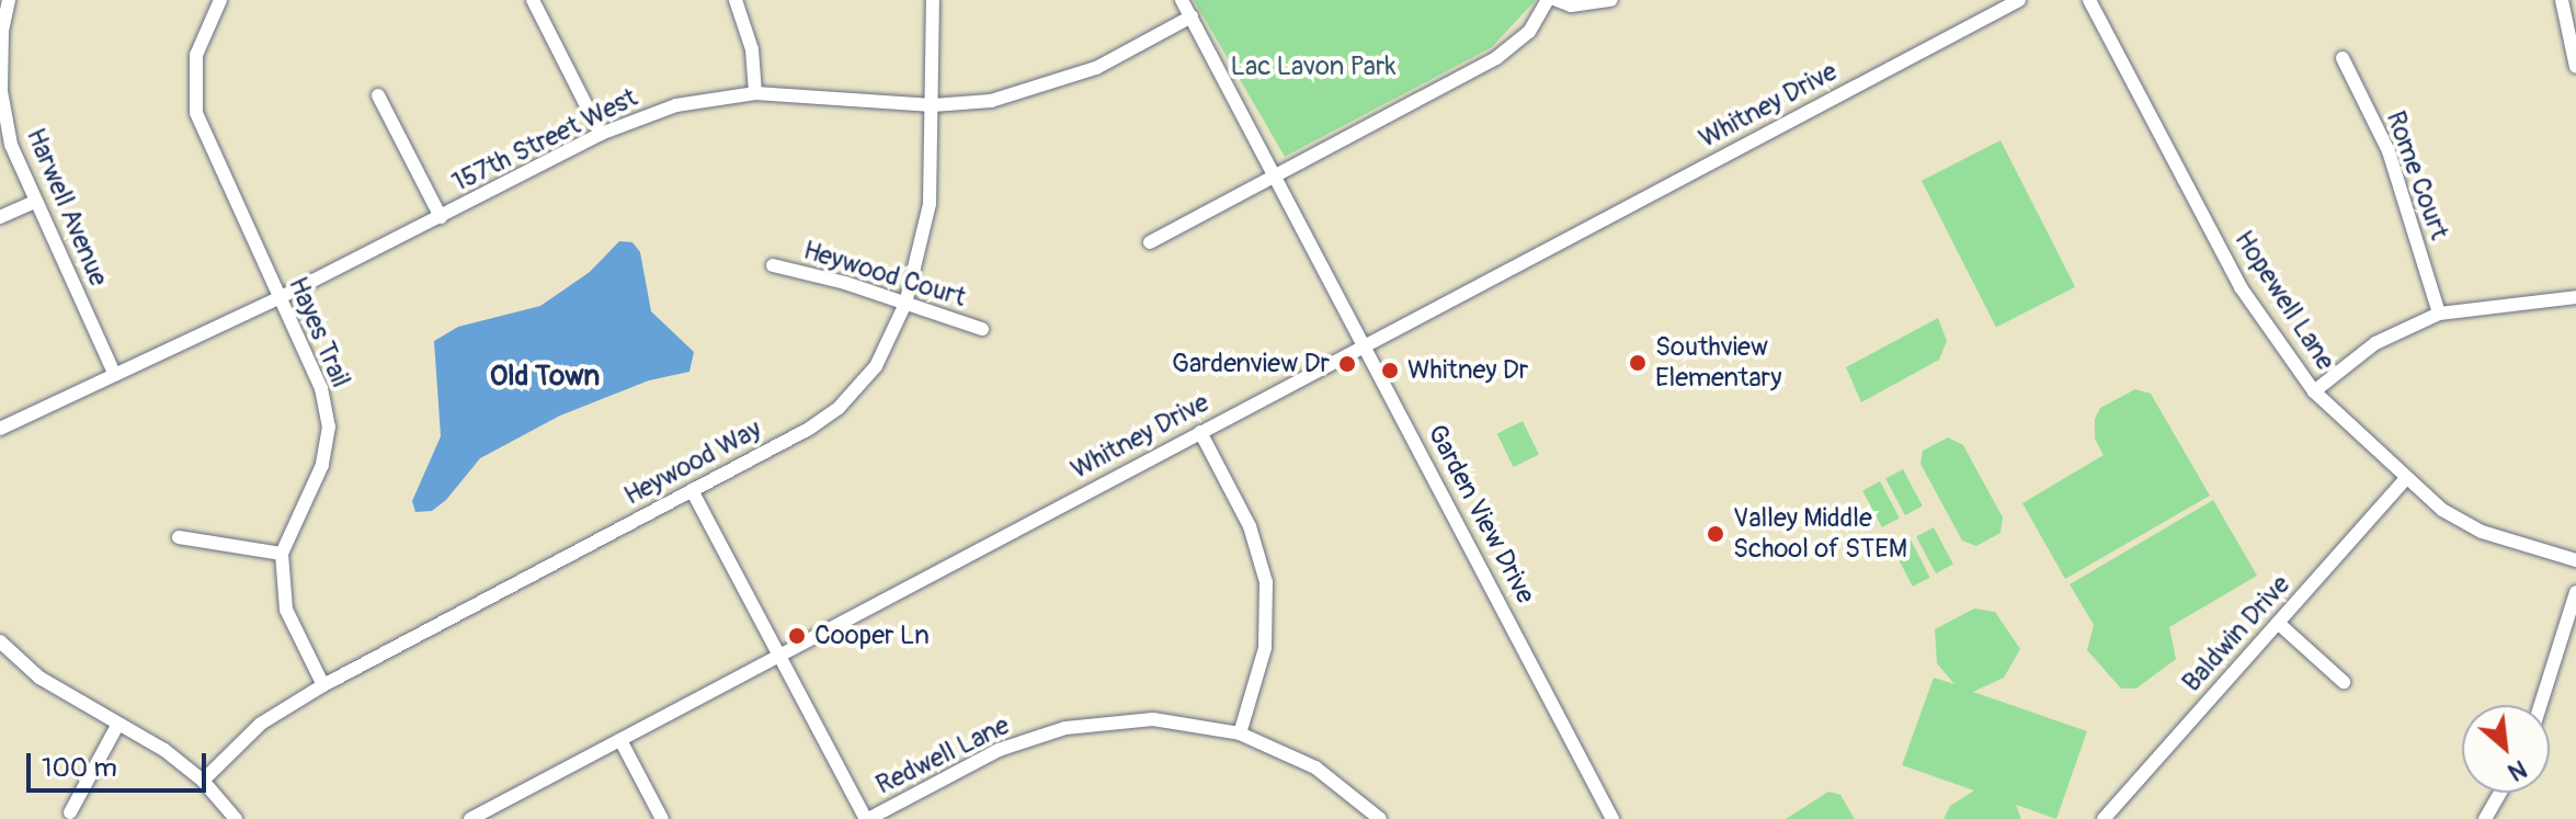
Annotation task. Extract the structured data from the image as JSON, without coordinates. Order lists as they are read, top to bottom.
{
  "streets": {
    "street": [
      "Whitney Drive",
      "157th Street West",
      "Rome Court",
      "Harwell Avenue",
      "Heywood Court",
      "Hopewell Lane",
      "Hayes Trail",
      "Heywood Way",
      "Garden View Drive",
      "Baldwin Drive",
      "Redwell Lane"
    ]
  },
  "crossings": [
    ["Whitney Drive", "Garden View Drive"],
    ["157th Street West", "Harwell Avenue"],
    ["157th Street West", "Hayes Trail"],
    ["157th Street West", "Heywood Way"],
    ["157th Street West", "Garden View Drive"],
    ["Heywood Court", "Heywood Way"],
    ["Hopewell Lane", "Baldwin Drive"],
    ["Hayes Trail", "Heywood Way"]
  ],
  "districts": ["Old Town"],
  "parks": ["Lac Lavon Park"],
  "places": [
    "Southview Elementary",
    "Gardenview Dr",
    "Whitney Dr",
    "Valley Middle School of STEM",
    "Cooper Ln"
  ],
  "scale_bar": "100 m",
  "north": "bottom right"
}
